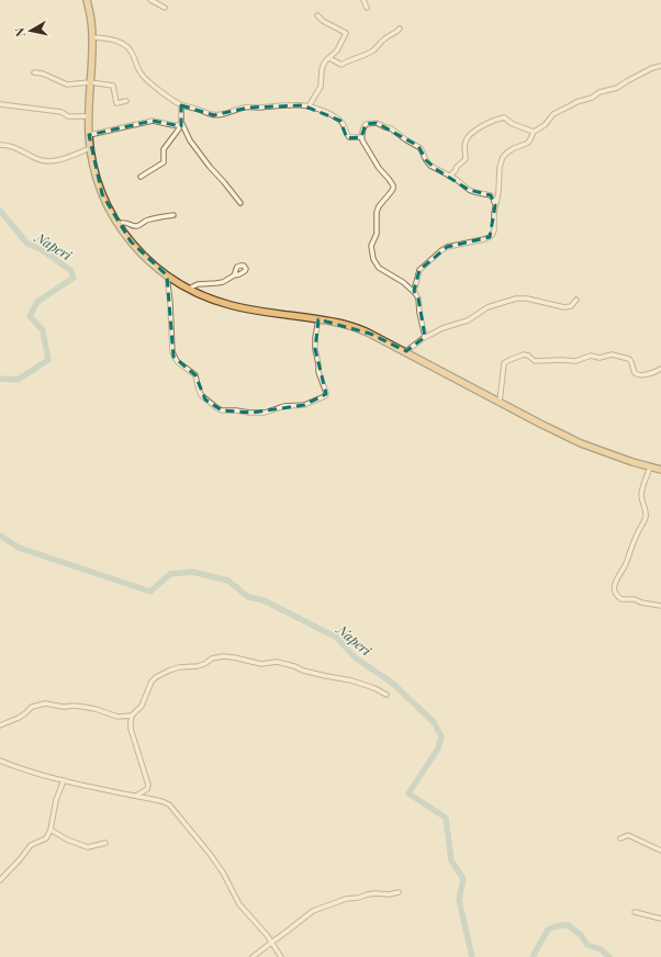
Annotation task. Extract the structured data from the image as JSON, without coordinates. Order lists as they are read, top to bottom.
{
  "water": ["Naperi"],
  "north": "left"
}
